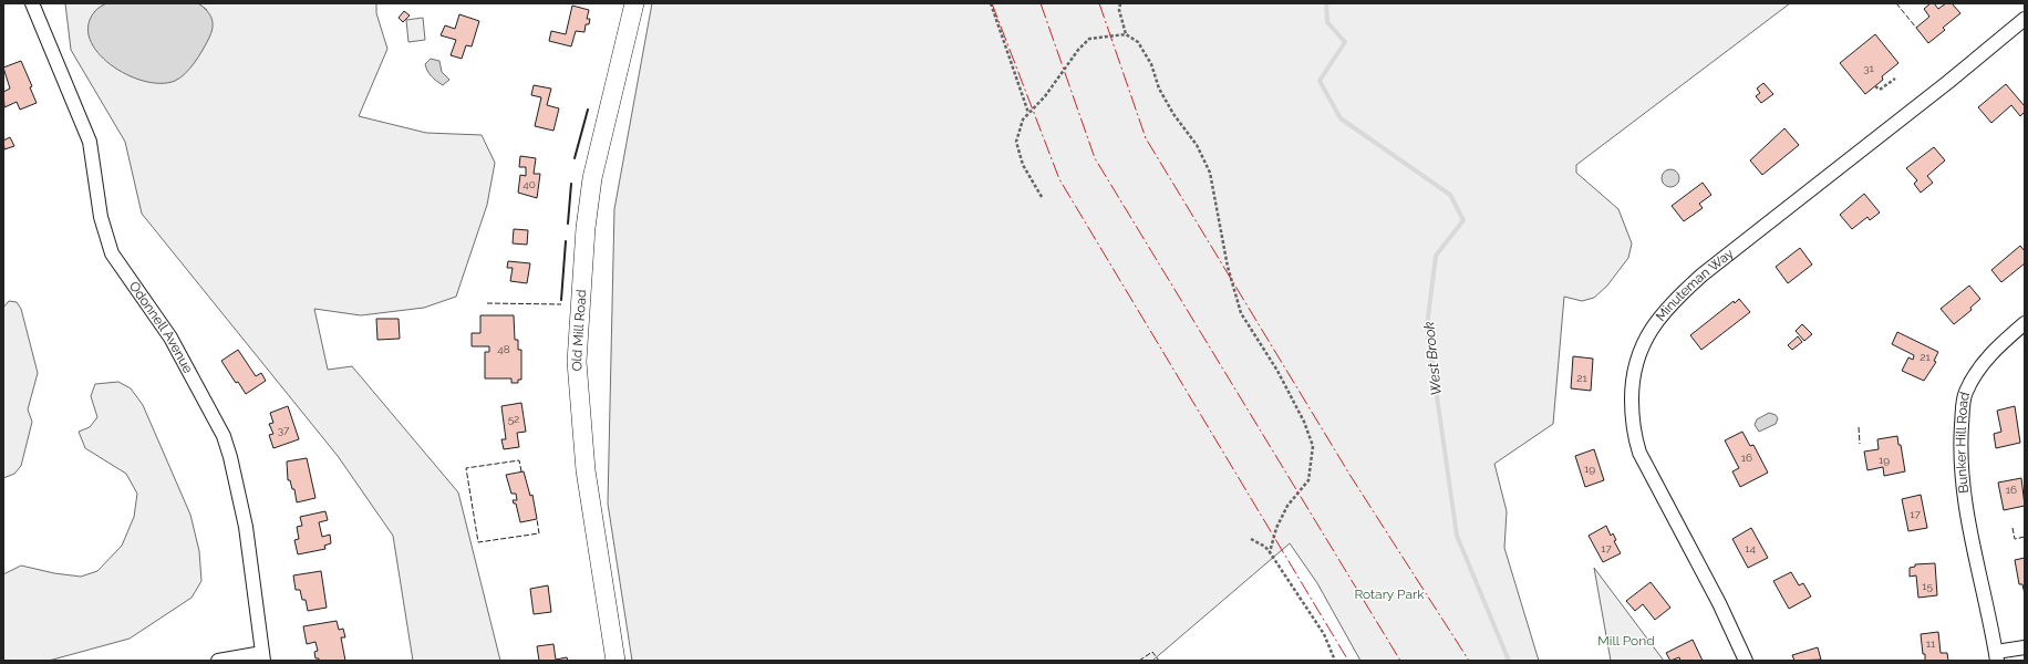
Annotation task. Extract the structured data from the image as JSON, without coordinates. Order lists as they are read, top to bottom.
{
  "streets": {
    "main road": ["Old Mill Road"],
    "street": ["Minuteman Way", "Odonnell Avenue", "Bunker Hill Road"]
  },
  "water": ["West Brook"],
  "parks": ["Rotary Park", "Mill Pond"],
  "house_numbers": [
    "31",
    "40",
    "48",
    "21",
    "21",
    "52",
    "37",
    "16",
    "19",
    "19",
    "16",
    "17",
    "17",
    "14",
    "15",
    "11"
  ]
}
